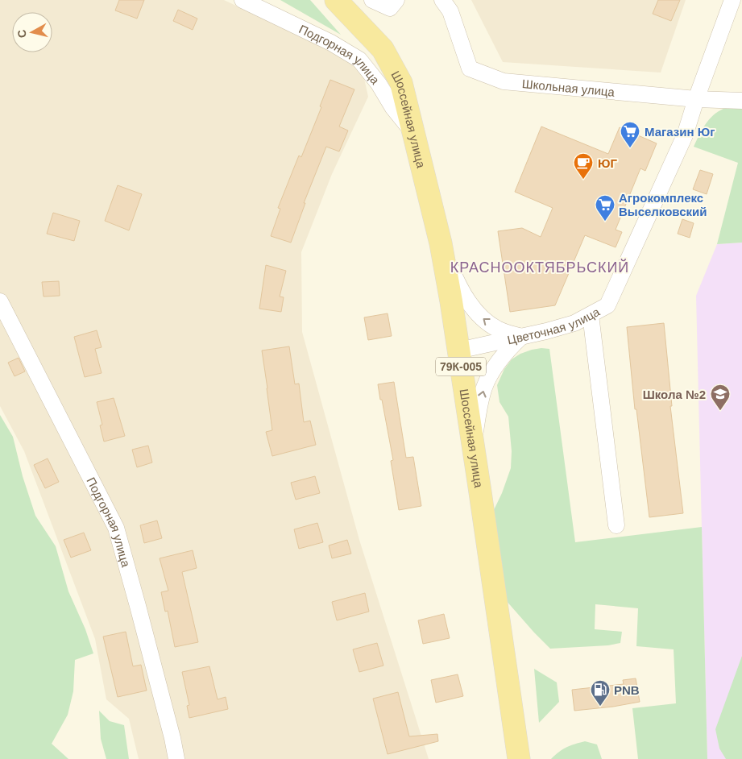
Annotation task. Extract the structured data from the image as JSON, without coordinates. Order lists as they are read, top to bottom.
{
  "streets": {
    "main road": ["Шоссейная улица", "79К-005"],
    "street": ["Подгорная улица", "Школьная улица", "Цветочная улица"]
  },
  "crossings": [
    ["Подгорная улица", "Шоссейная улица"],
    ["Школьная улица", "Цветочная улица"],
    ["Шоссейная улица", "Цветочная улица"]
  ],
  "districts": ["КРАСНООКТЯБРЬСКИЙ"],
  "places": {
    "supermarket": ["Магазин Юг", "Агрокомплекс Выселковский"],
    "cafe": ["ЮГ"],
    "school or university": ["Школа №2"],
    "fuel station": ["PNB"]
  },
  "north": "left"
}
